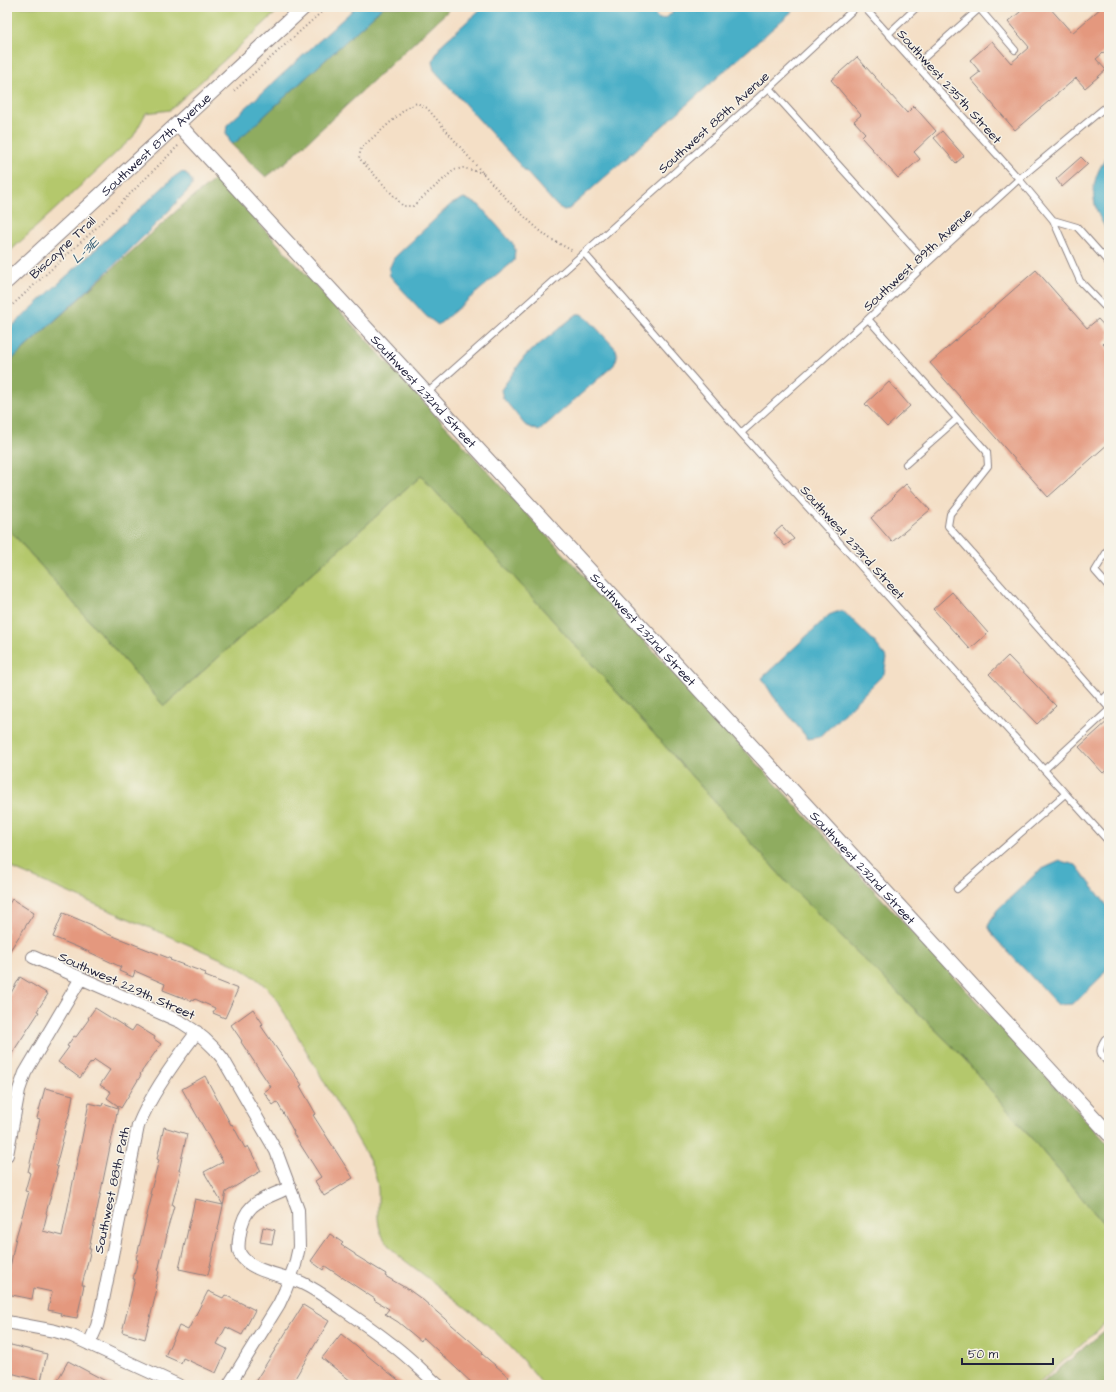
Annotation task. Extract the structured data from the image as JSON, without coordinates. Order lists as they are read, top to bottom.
{
  "streets": {
    "street": [
      "Southwest 87th Avenue",
      "Southwest 232nd Street",
      "Southwest 229th Street",
      "Southwest 88th Path"
    ],
    "lane": [
      "Southwest 235th Street",
      "Southwest 88th Avenue",
      "Southwest 89th Avenue",
      "Southwest 233rd Street"
    ],
    "path": ["Biscayne Trail"]
  },
  "crossings": [
    ["Southwest 235th Street", "Southwest 89th Avenue"],
    ["Southwest 88th Avenue", "Southwest 232nd Street"],
    ["Southwest 88th Avenue", "Southwest 233rd Street"],
    ["Southwest 87th Avenue", "Southwest 232nd Street"],
    ["Southwest 89th Avenue", "Southwest 233rd Street"],
    ["Southwest 229th Street", "Southwest 88th Path"]
  ],
  "water": ["L-31E"],
  "scale_bar": "50 m"
}
